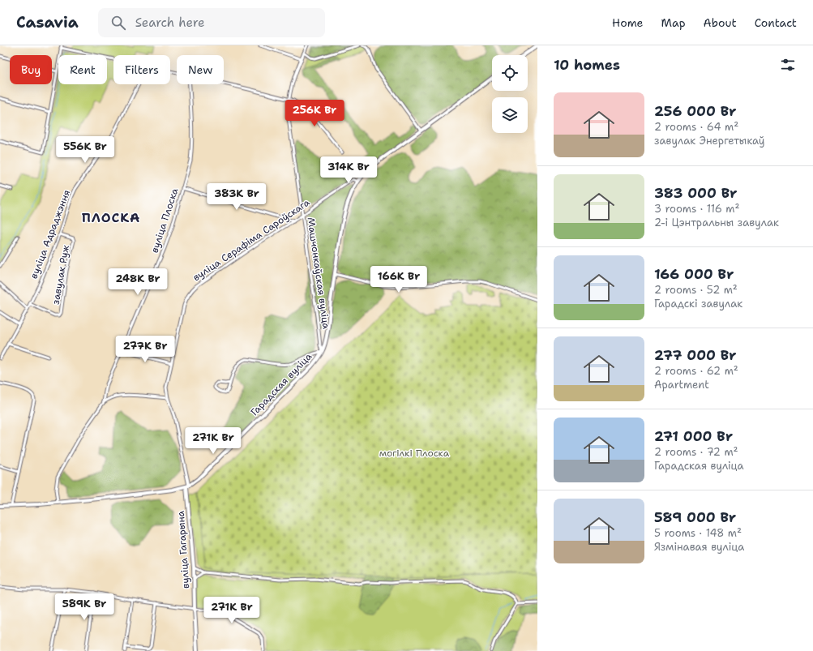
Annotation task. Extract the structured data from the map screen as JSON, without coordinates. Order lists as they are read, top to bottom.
{
  "streets": {
    "main road": ["Гарадская вуліца", "вуліца Гагарына"],
    "street": [
      "вуліца Плоска",
      "вуліца Адраджэння",
      "вуліца Серафіма Сароўскага",
      "Машчонкаўская вуліца",
      "завулак Руж"
    ]
  },
  "crossings": [
    ["вуліца Плоска", "Гарадская вуліца"],
    ["вуліца Адраджэння", "завулак Руж"],
    ["вуліца Серафіма Сароўскага", "Машчонкаўская вуліца"],
    ["вуліца Серафіма Сароўскага", "Гарадская вуліца"],
    ["вуліца Серафіма Сароўскага", "вуліца Гагарына"],
    ["Машчонкаўская вуліца", "Гарадская вуліца"],
    ["Гарадская вуліца", "вуліца Гагарына"]
  ],
  "districts": ["ПЛОСКА"],
  "parks": ["могілкі Плоска"],
  "page": {
    "header": "Casavia",
    "search": "Search here",
    "nav": [
      "Home",
      "Map",
      "About",
      "Contact"
    ],
    "heading": "10 homes",
    "chip": [
      "Buy",
      "Rent",
      "Filters",
      "New"
    ],
    "list": [
      {
        "name": "256 000 Br",
        "note": "2 rooms · 64 m² · завулак Энергетыкаў"
      },
      {
        "name": "383 000 Br",
        "note": "3 rooms · 116 m² · 2-і Цэнтральны завулак"
      },
      {
        "name": "166 000 Br",
        "note": "2 rooms · 52 m² · Гарадскі завулак"
      },
      {
        "name": "277 000 Br",
        "note": "2 rooms · 62 m² · Apartment"
      },
      {
        "name": "271 000 Br",
        "note": "2 rooms · 72 m² · Гарадская вуліца"
      },
      {
        "name": "589 000 Br",
        "note": "5 rooms · 148 m² · Язмінавая вуліца"
      }
    ],
    "price": [
      "256K Br",
      "556K Br",
      "314K Br",
      "383K Br",
      "166K Br",
      "248K Br",
      "277K Br",
      "271K Br",
      "589K Br",
      "271K Br"
    ]
  }
}
